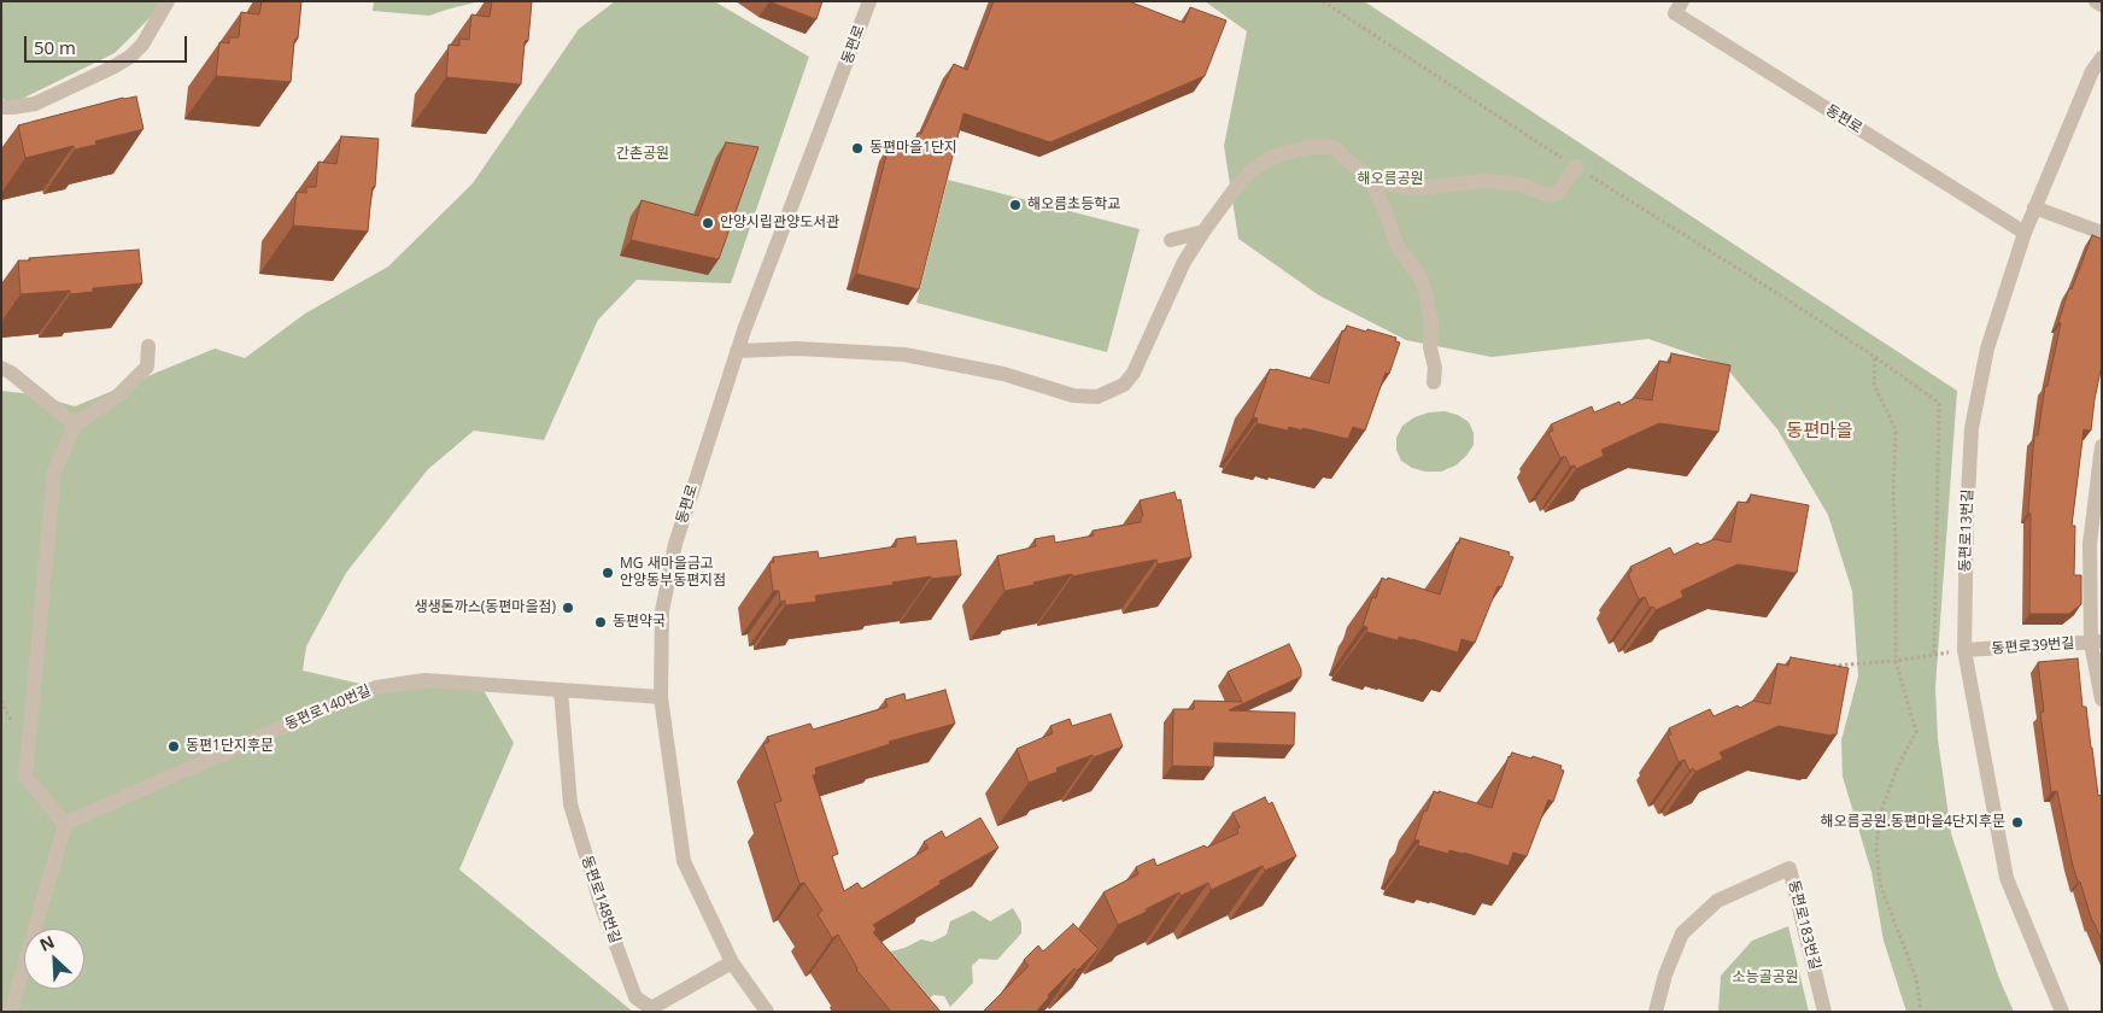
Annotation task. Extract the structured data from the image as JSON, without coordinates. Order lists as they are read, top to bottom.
{
  "streets": {
    "street": [
      "동편로",
      "동편로13번길",
      "동편로39번길",
      "동편로140번길",
      "동편로148번길",
      "동편로183번길"
    ]
  },
  "crossings": [
    ["동편로", "동편로13번길"],
    ["동편로", "동편로140번길"],
    ["동편로", "동편로148번길"],
    ["동편로13번길", "동편로39번길"],
    ["동편로140번길", "동편로148번길"]
  ],
  "districts": ["동편마을"],
  "parks": ["간촌공원", "해오름공원", "소능골공원"],
  "places": [
    "동편마을1단지",
    "해오름초등학교",
    "안양시립관양도서관",
    "MG 새마을금고 안양동부동편지점",
    "생생돈까스(동편마을점)",
    "동편약국",
    "동편1단지후문",
    "해오름공원.동편마을4단지후문"
  ],
  "scale_bar": "50 m",
  "north": "top left"
}
